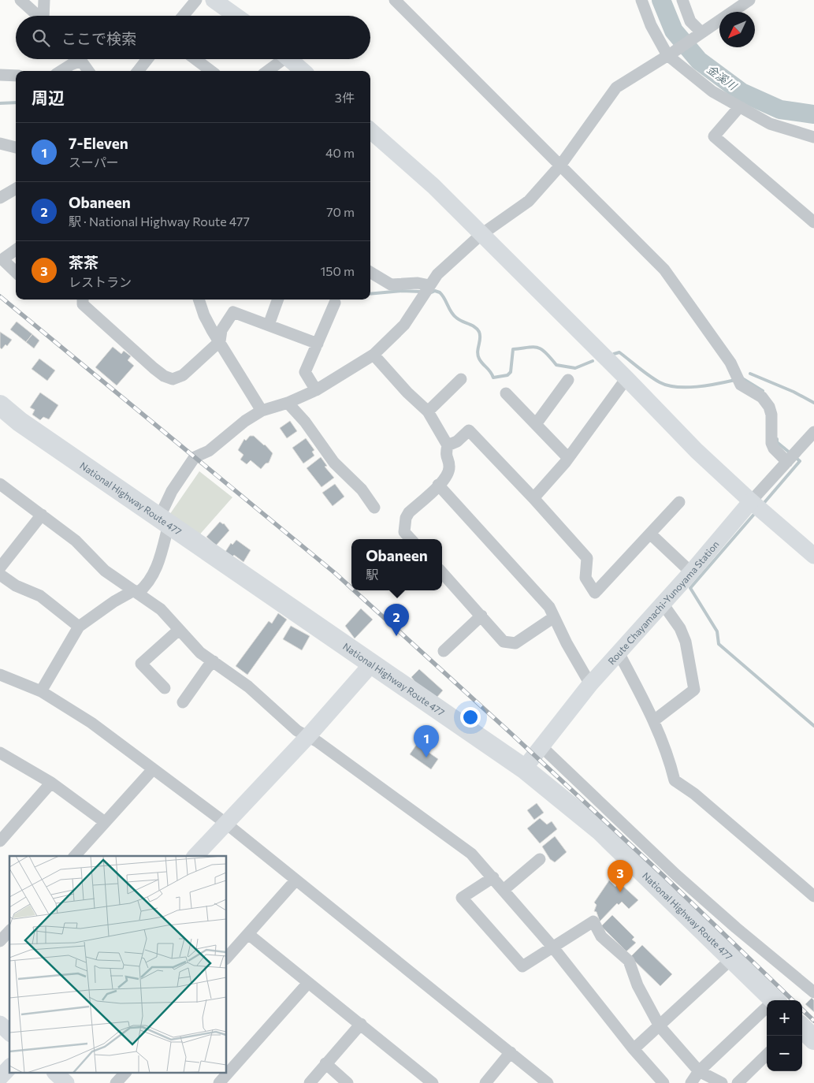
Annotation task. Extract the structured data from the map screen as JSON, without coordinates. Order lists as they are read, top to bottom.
{
  "streets": {
    "highway": ["National Highway Route 477"],
    "street": ["Route Chayamachi-Yunoyama Station"]
  },
  "crossings": [
    ["National Highway Route 477", "Route Chayamachi-Yunoyama Station"]
  ],
  "water": ["金溪川"],
  "north": "bottom left",
  "page": {
    "search": "ここで検索",
    "heading": ["周辺", "3件"],
    "list": [
      {
        "mark": "1",
        "name": "7-Eleven",
        "note": "スーパー",
        "value": "40 m"
      },
      {
        "mark": "2",
        "name": "Obaneen",
        "note": "駅 · National Highway Route 477",
        "value": "70 m"
      },
      {
        "mark": "3",
        "name": "茶茶",
        "note": "レストラン",
        "value": "150 m"
      }
    ],
    "popup": ["Obaneen", "駅"],
    "pins": ["2", "1", "3"],
    "map_buttons": ["+", "−"]
  }
}
